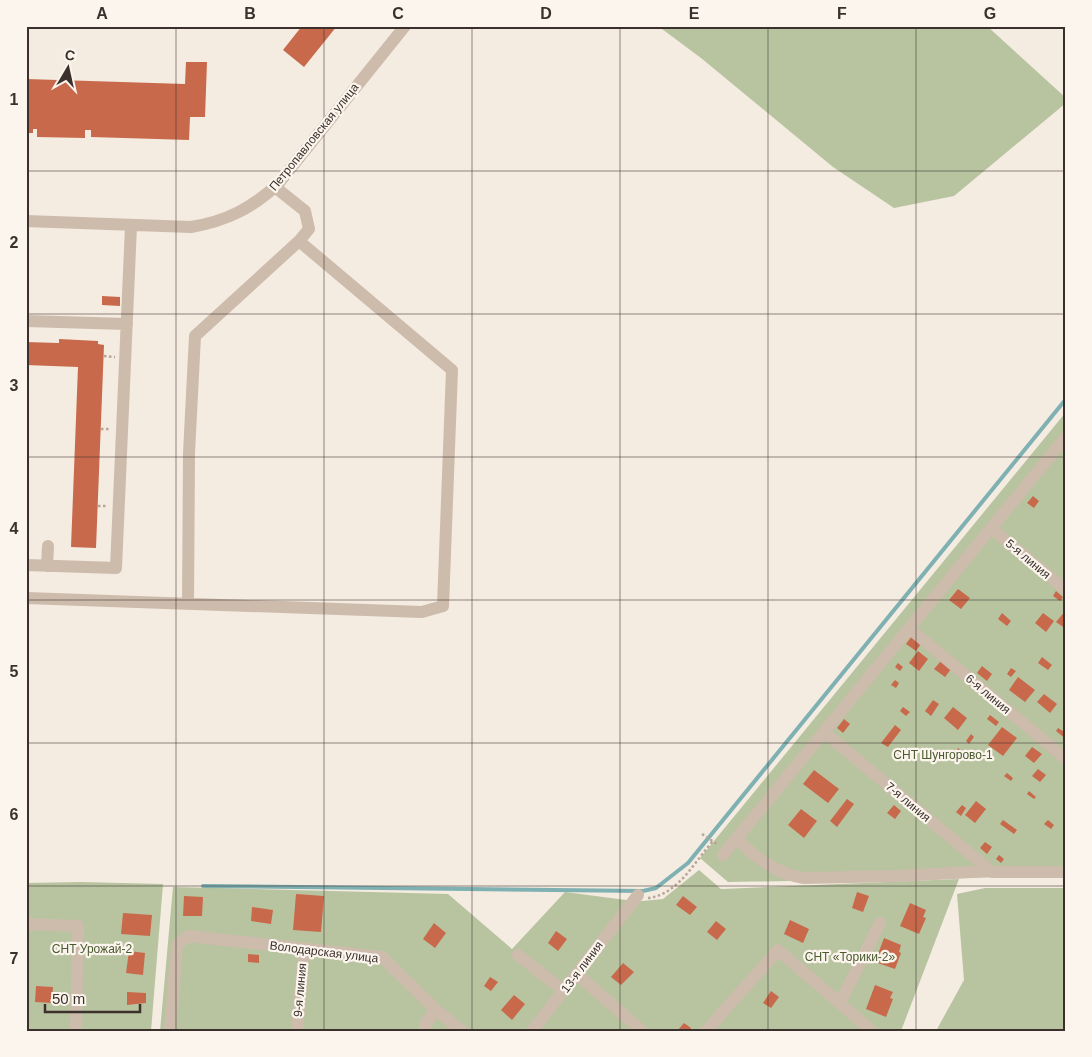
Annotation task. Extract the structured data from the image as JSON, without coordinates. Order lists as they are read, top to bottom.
{
  "streets": {
    "street": [
      "Петропавловская улица",
      "5-я линия",
      "6-я линия",
      "7-я линия",
      "Володарская улица",
      "13-я линия",
      "9-я линия"
    ]
  },
  "crossings": [
    ["Володарская улица", "9-я линия"]
  ],
  "parks": ["СНТ Шунгорово-1", "СНТ Урожай-2", "СНТ «Торики-2»"],
  "scale_bar": "50 m",
  "north": "top",
  "grid": {
    "columns": [
      "A",
      "B",
      "C",
      "D",
      "E",
      "F",
      "G"
    ],
    "rows": [
      "1",
      "2",
      "3",
      "4",
      "5",
      "6",
      "7"
    ]
  }
}
